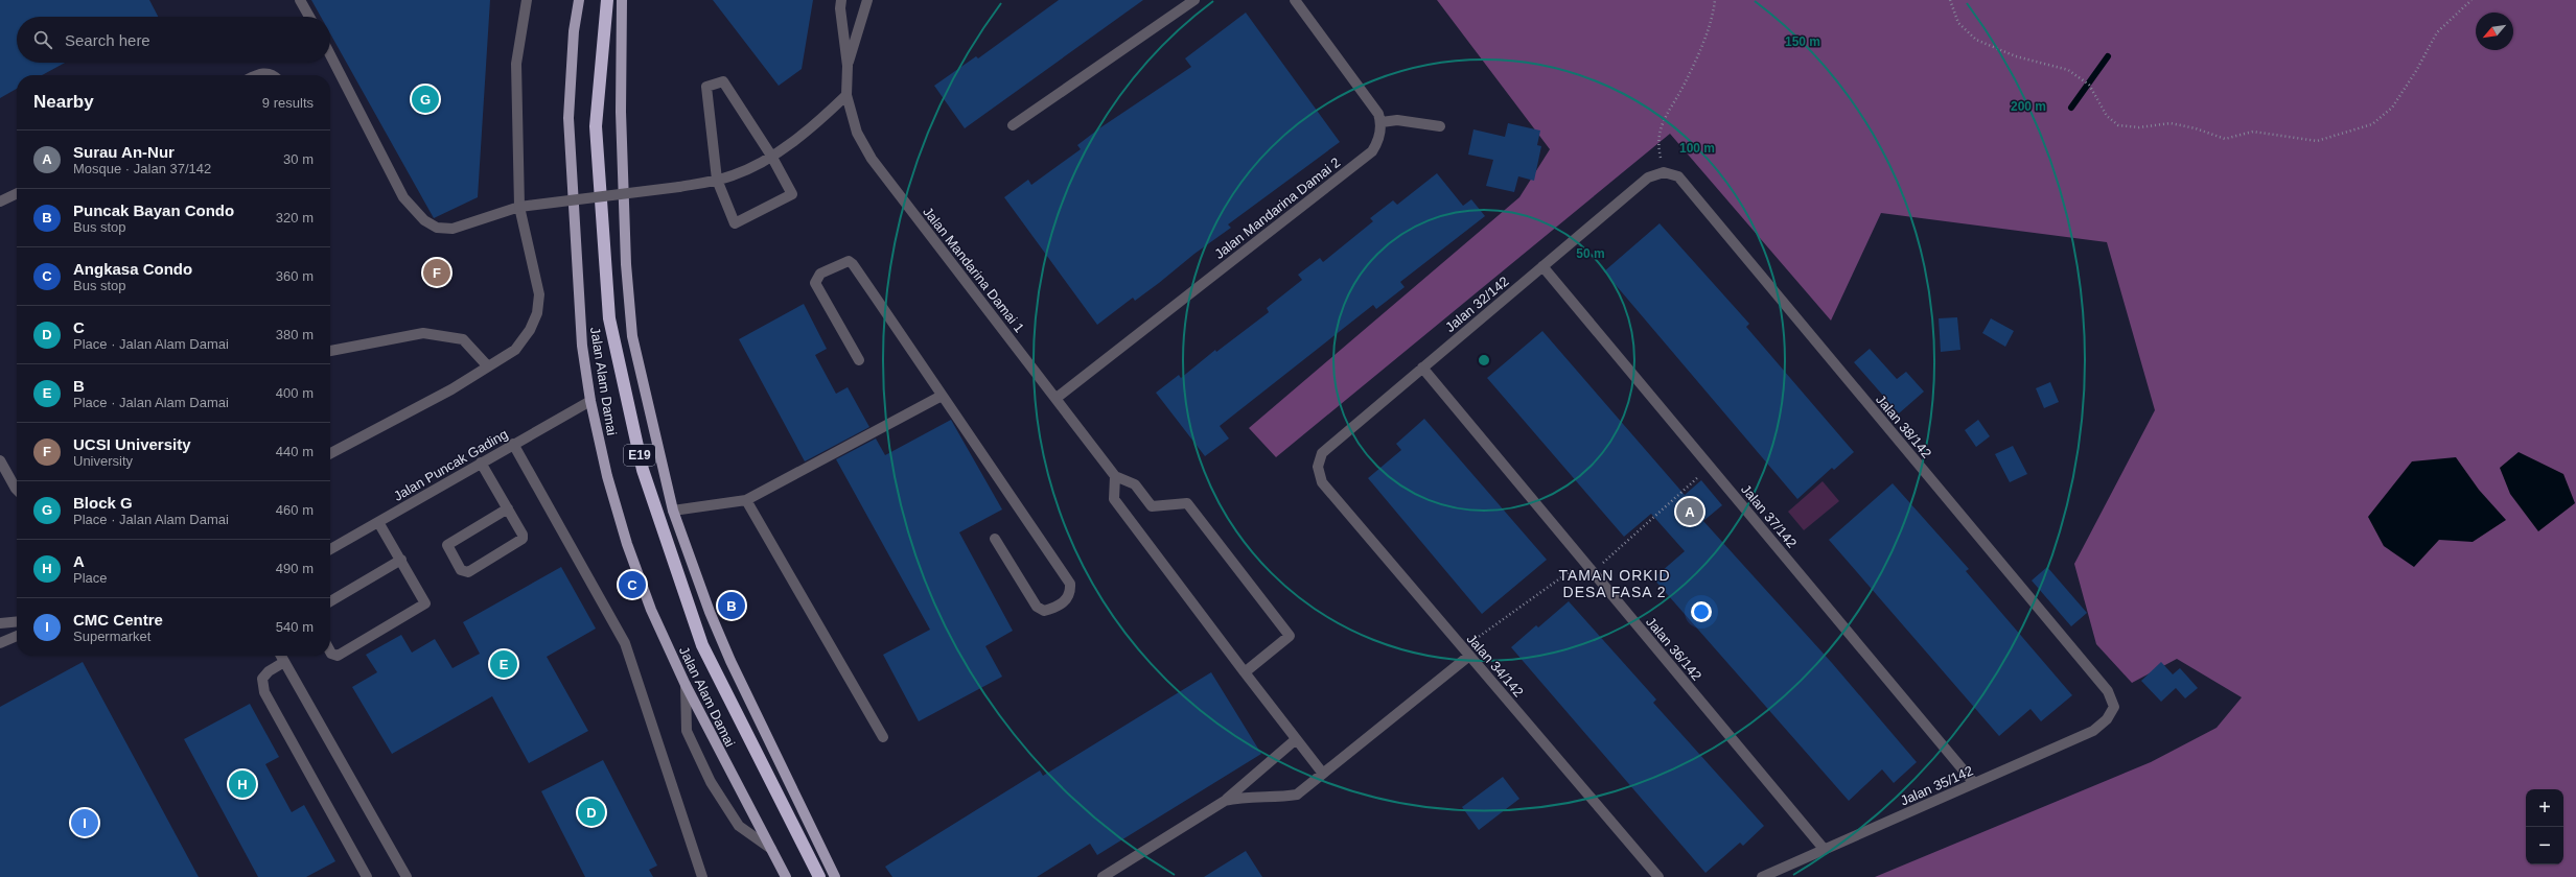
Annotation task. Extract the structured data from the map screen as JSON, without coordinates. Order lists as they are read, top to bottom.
{
  "streets": {
    "highway": ["E19"],
    "main road": ["Jalan Alam Damai"],
    "street": [
      "Jalan Mandarina Damai 2",
      "Jalan Mandarina Damai 1",
      "Jalan 32/142",
      "Jalan 38/142",
      "Jalan Puncak Gading",
      "Jalan 37/142",
      "Jalan 36/142",
      "Jalan 34/142",
      "Jalan 35/142"
    ]
  },
  "crossings": [
    ["Jalan Mandarina Damai 2", "Jalan Mandarina Damai 1"],
    ["Jalan 32/142", "Jalan 38/142"],
    ["Jalan 32/142", "Jalan 37/142"],
    ["Jalan 32/142", "Jalan 36/142"],
    ["Jalan 32/142", "Jalan 34/142"],
    ["Jalan Alam Damai", "Jalan Puncak Gading"],
    ["Jalan 38/142", "Jalan 35/142"],
    ["Jalan 37/142", "Jalan 35/142"],
    ["Jalan 36/142", "Jalan 35/142"]
  ],
  "districts": ["TAMAN ORKID DESA FASA 2"],
  "north": "bottom left",
  "page": {
    "search": "Search here",
    "heading": ["Nearby", "9 results"],
    "pins": [
      "G",
      "F",
      "A",
      "C",
      "B",
      "E",
      "H",
      "D",
      "I"
    ],
    "list": [
      {
        "mark": "A",
        "name": "Surau An-Nur",
        "note": "Mosque · Jalan 37/142",
        "value": "30 m"
      },
      {
        "mark": "B",
        "name": "Puncak Bayan Condo",
        "note": "Bus stop",
        "value": "320 m"
      },
      {
        "mark": "C",
        "name": "Angkasa Condo",
        "note": "Bus stop",
        "value": "360 m"
      },
      {
        "mark": "D",
        "name": "C",
        "note": "Place · Jalan Alam Damai",
        "value": "380 m"
      },
      {
        "mark": "E",
        "name": "B",
        "note": "Place · Jalan Alam Damai",
        "value": "400 m"
      },
      {
        "mark": "F",
        "name": "UCSI University",
        "note": "University",
        "value": "440 m"
      },
      {
        "mark": "G",
        "name": "Block G",
        "note": "Place · Jalan Alam Damai",
        "value": "460 m"
      },
      {
        "mark": "H",
        "name": "A",
        "note": "Place",
        "value": "490 m"
      },
      {
        "mark": "I",
        "name": "CMC Centre",
        "note": "Supermarket",
        "value": "540 m"
      }
    ],
    "map_buttons": ["+", "−"]
  },
  "rings": [
    "150 m",
    "200 m",
    "100 m",
    "50 m"
  ]
}
